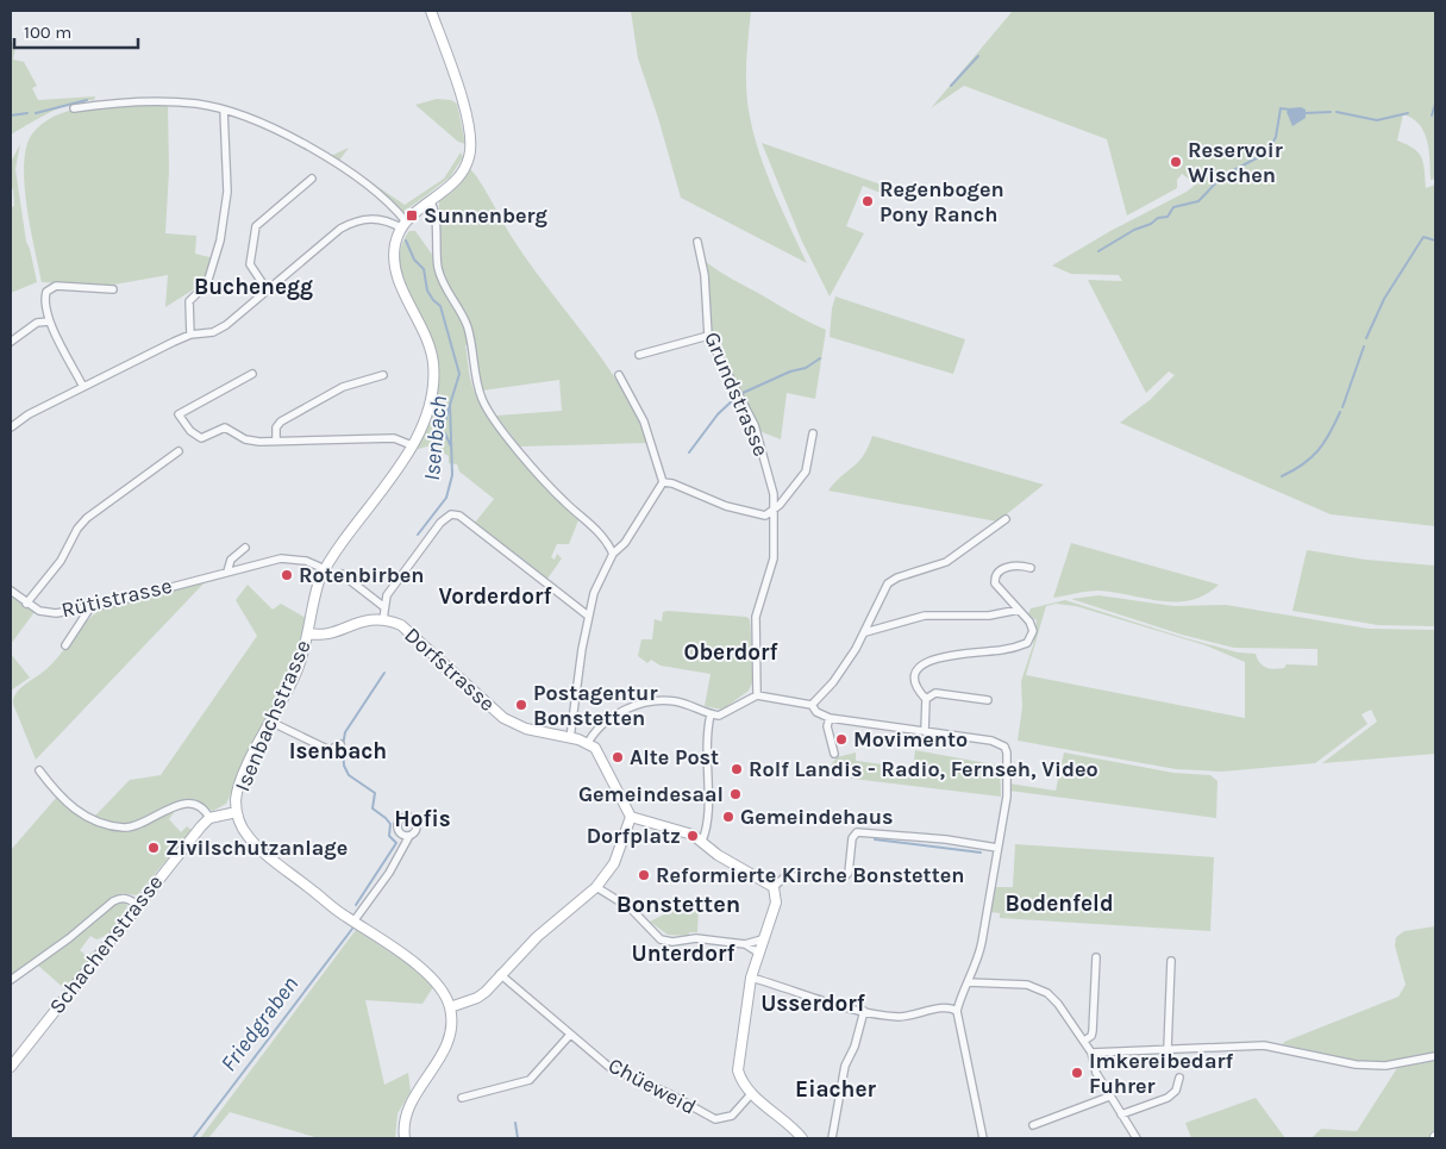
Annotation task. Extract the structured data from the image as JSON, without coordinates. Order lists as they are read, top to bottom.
{
  "streets": {
    "street": [
      "Grundstrasse",
      "Rütistrasse",
      "Dorfstrasse",
      "Isenbachstrasse",
      "Schachenstrasse",
      "Chüeweid"
    ]
  },
  "crossings": [
    ["Rütistrasse", "Isenbachstrasse"],
    ["Dorfstrasse", "Isenbachstrasse"]
  ],
  "districts": [
    "Buchenegg",
    "Vorderdorf",
    "Oberdorf",
    "Isenbach",
    "Hofis",
    "Bonstetten",
    "Bodenfeld",
    "Unterdorf",
    "Usserdorf",
    "Eiacher"
  ],
  "water": ["Isenbach", "Friedgraben"],
  "places": {
    "other": [
      "Reservoir Wischen",
      "Regenbogen Pony Ranch",
      "Rotenbirben",
      "Postagentur Bonstetten",
      "Movimento",
      "Alte Post",
      "Rolf Landis - Radio, Fernseh, Video",
      "Gemeindesaal",
      "Gemeindehaus",
      "Dorfplatz",
      "Zivilschutzanlage",
      "Reformierte Kirche Bonstetten",
      "Imkereibedarf Fuhrer"
    ],
    "transit": ["Sunnenberg"]
  },
  "scale_bar": "100 m"
}
